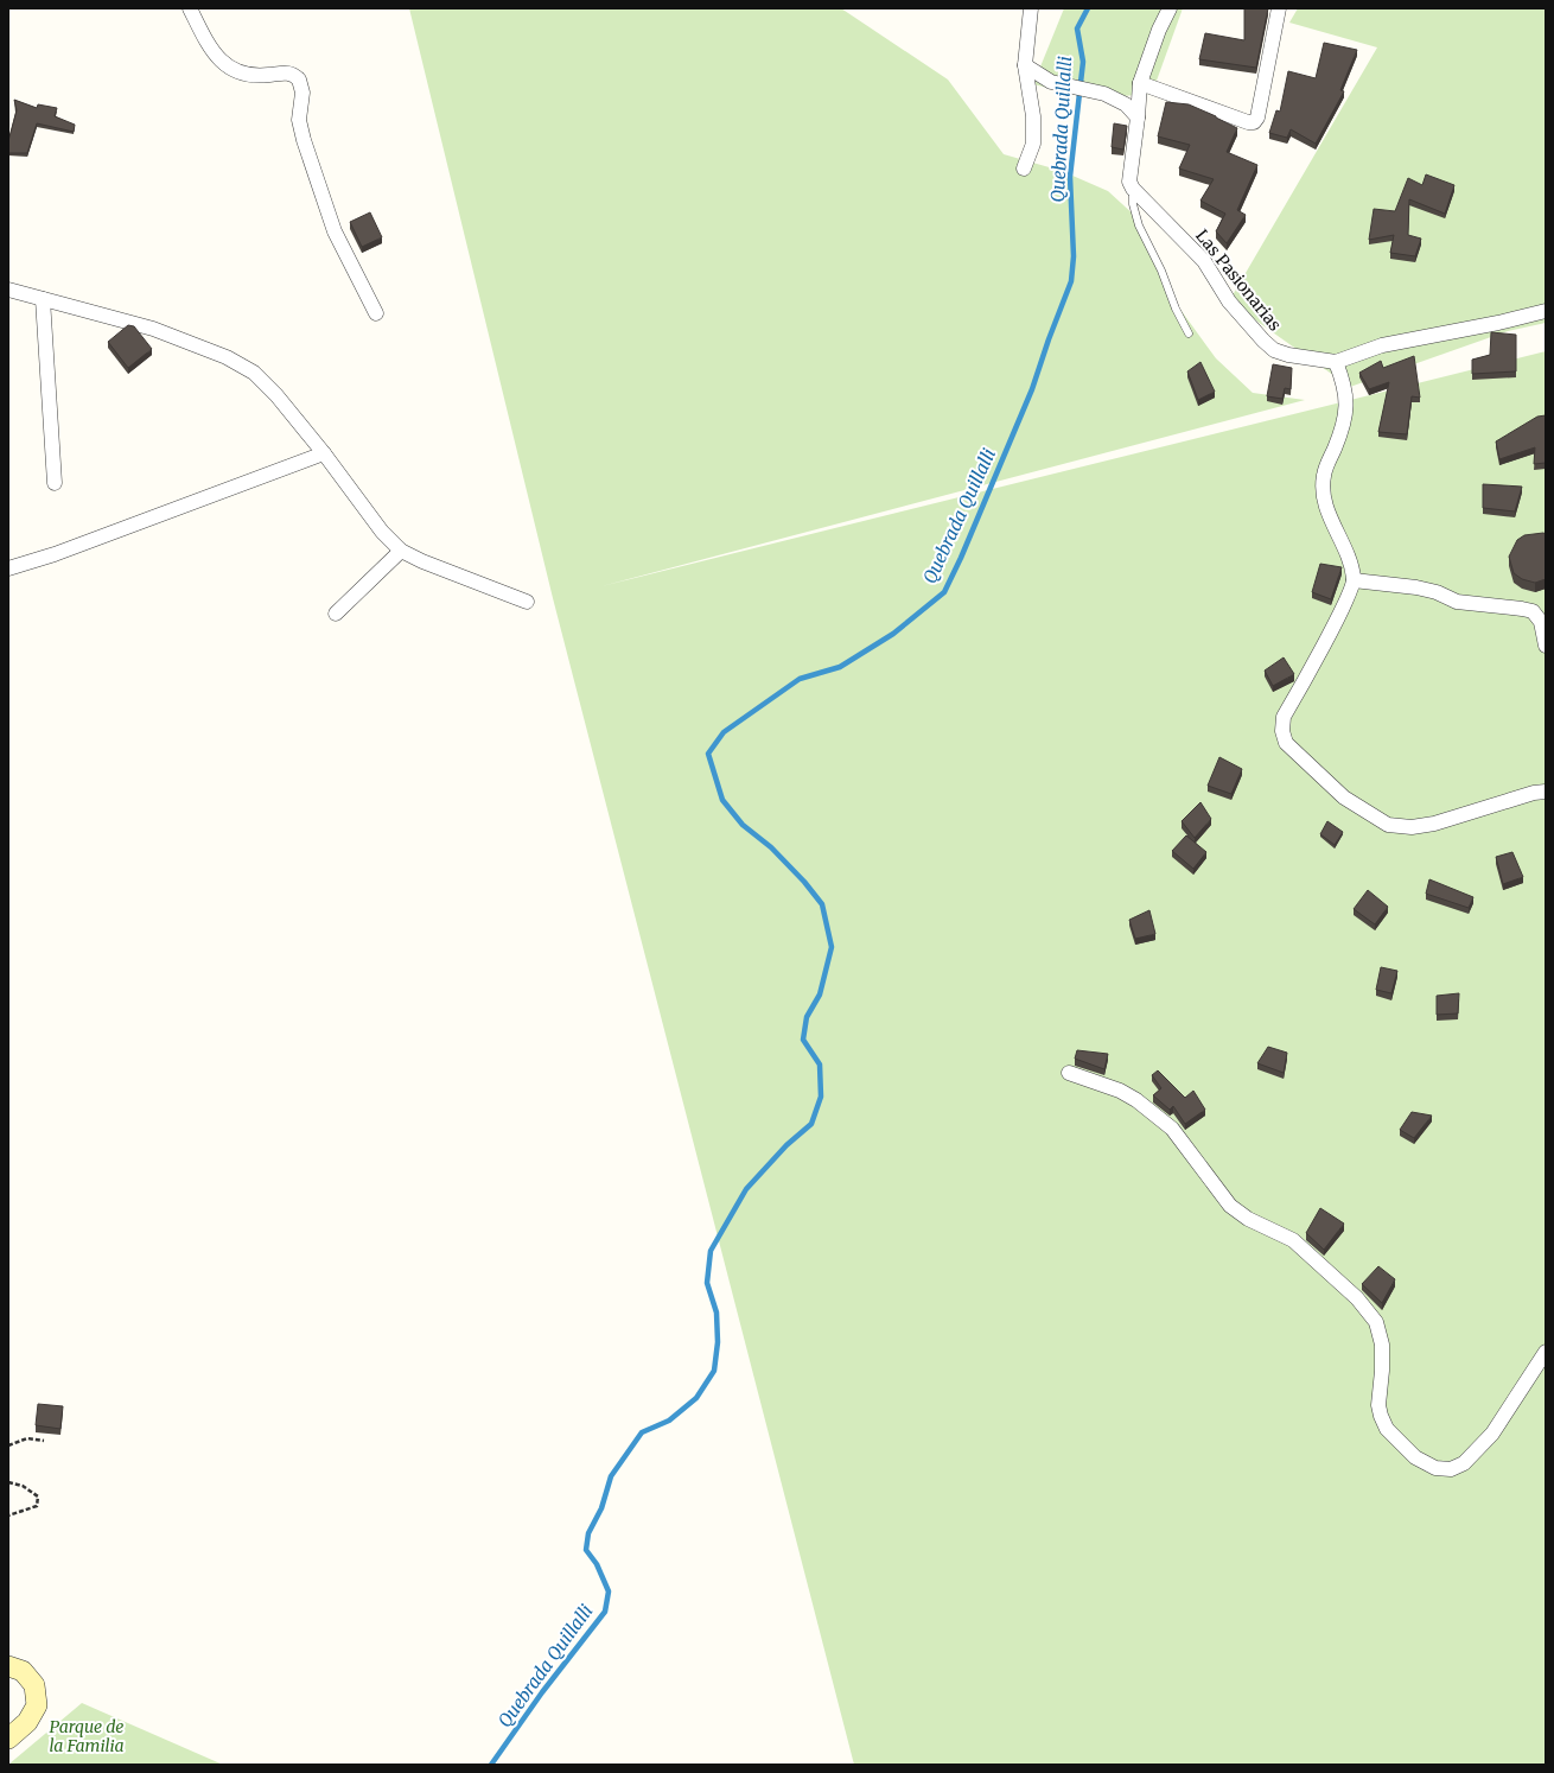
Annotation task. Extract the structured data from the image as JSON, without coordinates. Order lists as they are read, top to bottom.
{
  "streets": {
    "street": ["Las Pasionarias"]
  },
  "water": ["Quebrada Quillalli"],
  "parks": ["Parque de la Familia"]
}
